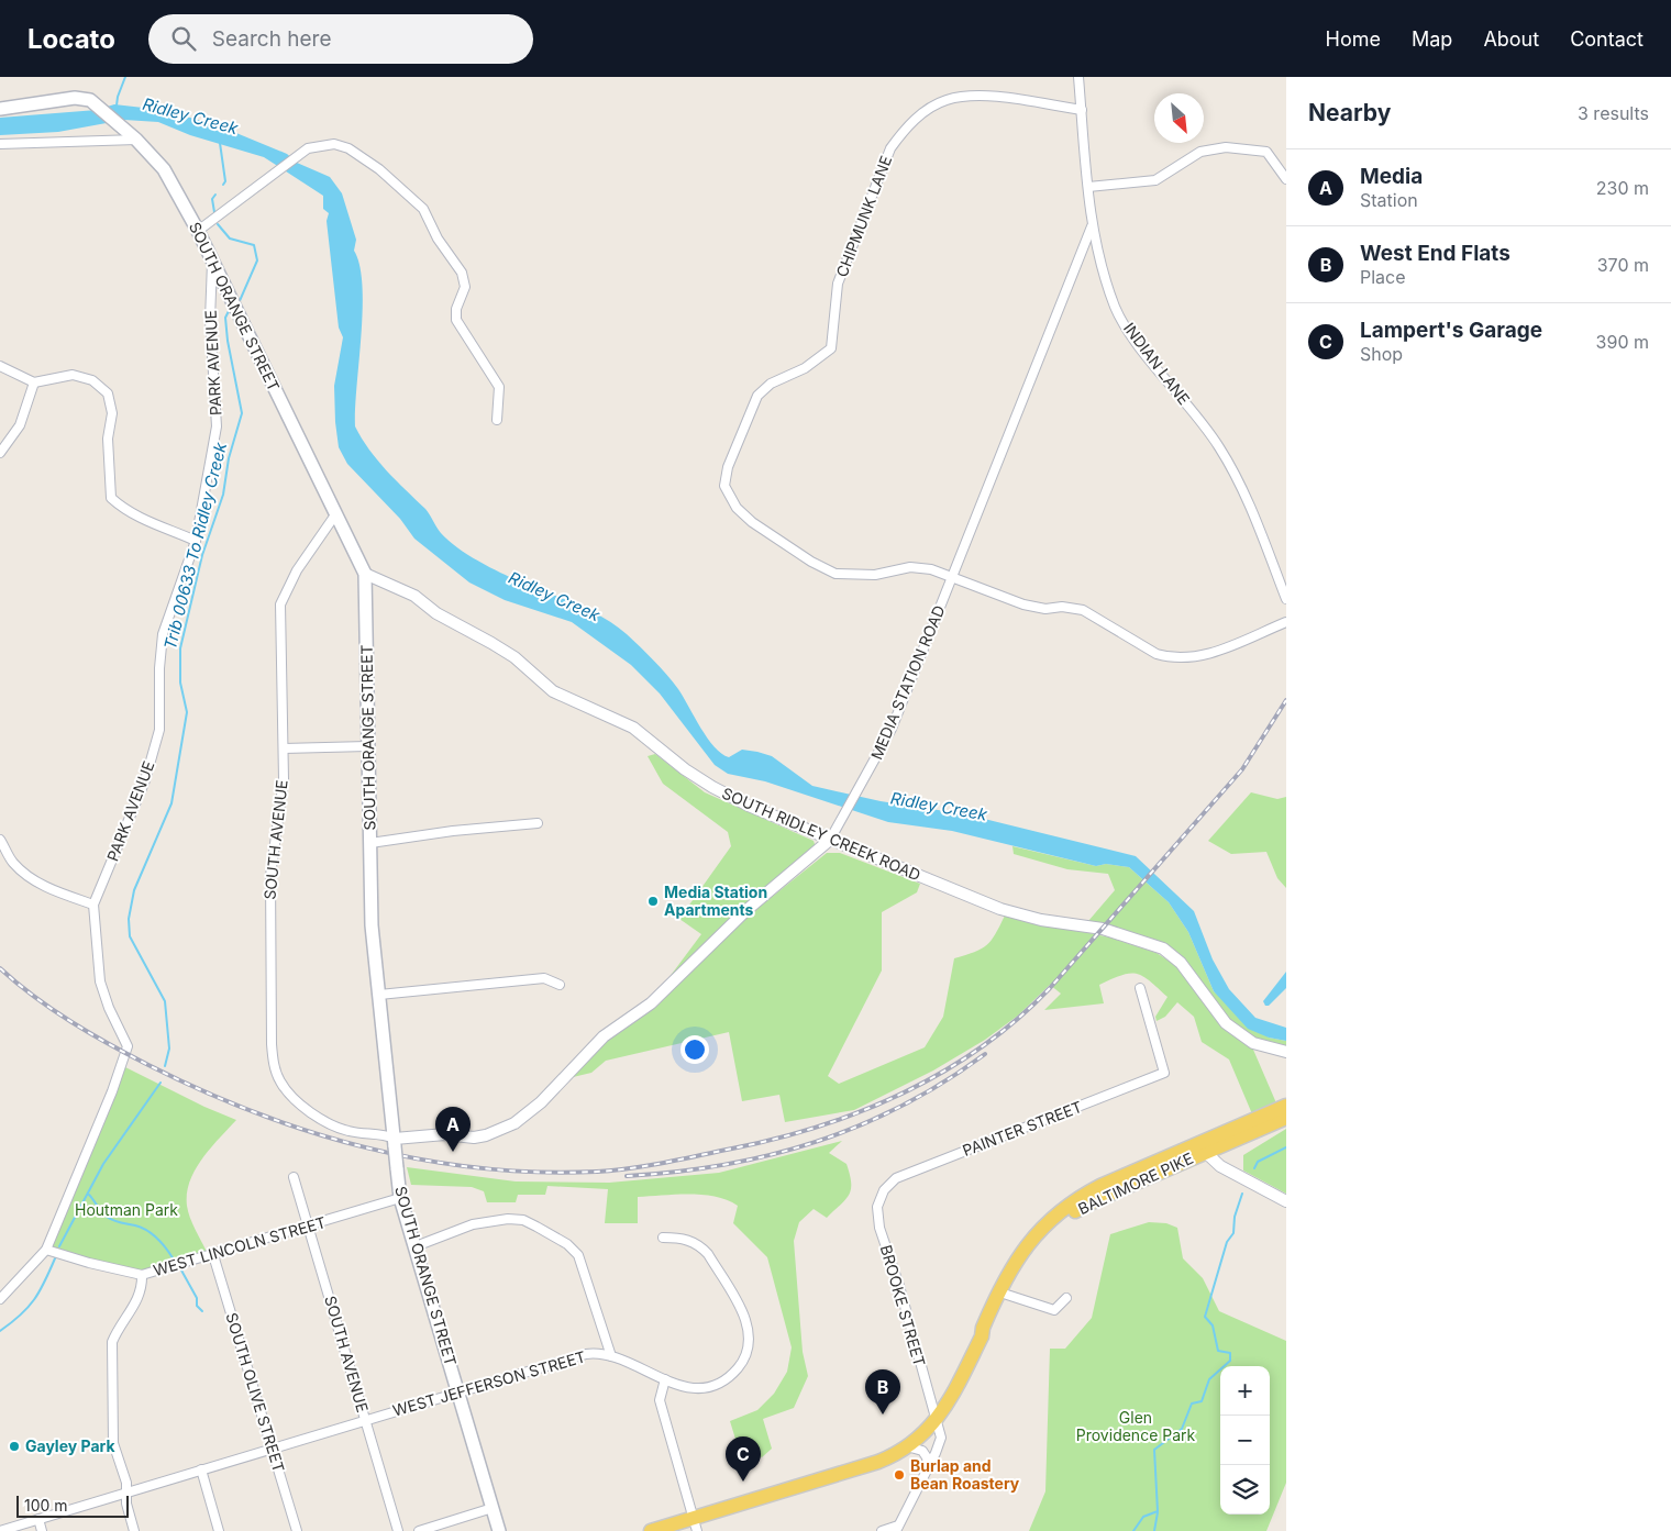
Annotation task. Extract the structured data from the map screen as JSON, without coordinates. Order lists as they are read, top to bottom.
{
  "streets": {
    "main road": ["SOUTH ORANGE STREET", "BALTIMORE PIKE"],
    "street": [
      "CHIPMUNK LANE",
      "PARK AVENUE",
      "INDIAN LANE",
      "MEDIA STATION ROAD",
      "SOUTH RIDLEY CREEK ROAD",
      "SOUTH AVENUE",
      "PAINTER STREET",
      "WEST LINCOLN STREET",
      "BROOKE STREET",
      "WEST JEFFERSON STREET",
      "SOUTH OLIVE STREET"
    ]
  },
  "crossings": [
    ["CHIPMUNK LANE", "INDIAN LANE"],
    ["CHIPMUNK LANE", "MEDIA STATION ROAD"],
    ["SOUTH ORANGE STREET", "PARK AVENUE"],
    ["SOUTH ORANGE STREET", "MEDIA STATION ROAD"],
    ["SOUTH ORANGE STREET", "SOUTH RIDLEY CREEK ROAD"],
    ["SOUTH ORANGE STREET", "SOUTH AVENUE"],
    ["SOUTH ORANGE STREET", "WEST LINCOLN STREET"],
    ["SOUTH ORANGE STREET", "WEST JEFFERSON STREET"],
    ["PARK AVENUE", "WEST LINCOLN STREET"],
    ["INDIAN LANE", "MEDIA STATION ROAD"],
    ["MEDIA STATION ROAD", "SOUTH RIDLEY CREEK ROAD"],
    ["MEDIA STATION ROAD", "SOUTH AVENUE"],
    ["SOUTH AVENUE", "WEST LINCOLN STREET"],
    ["SOUTH AVENUE", "WEST JEFFERSON STREET"],
    ["PAINTER STREET", "BROOKE STREET"],
    ["WEST LINCOLN STREET", "SOUTH OLIVE STREET"],
    ["WEST JEFFERSON STREET", "SOUTH OLIVE STREET"]
  ],
  "water": ["Ridley Creek", "Trib 00633 To Ridley Creek"],
  "parks": ["Houtman Park", "Glen Providence Park"],
  "places": ["Media Station Apartments", "Gayley Park", "Burlap and Bean Roastery"],
  "scale_bar": "100 m",
  "north": "bottom right",
  "page": {
    "header": "Locato",
    "search": "Search here",
    "nav": [
      "Home",
      "Map",
      "About",
      "Contact"
    ],
    "heading": ["Nearby", "3 results"],
    "list": [
      {
        "mark": "A",
        "name": "Media",
        "note": "Station",
        "value": "230 m"
      },
      {
        "mark": "B",
        "name": "West End Flats",
        "note": "Place",
        "value": "370 m"
      },
      {
        "mark": "C",
        "name": "Lampert's Garage",
        "note": "Shop",
        "value": "390 m"
      }
    ],
    "pins": ["A", "B", "C"],
    "map_buttons": ["+", "−"],
    "scale": "100 m"
  }
}
